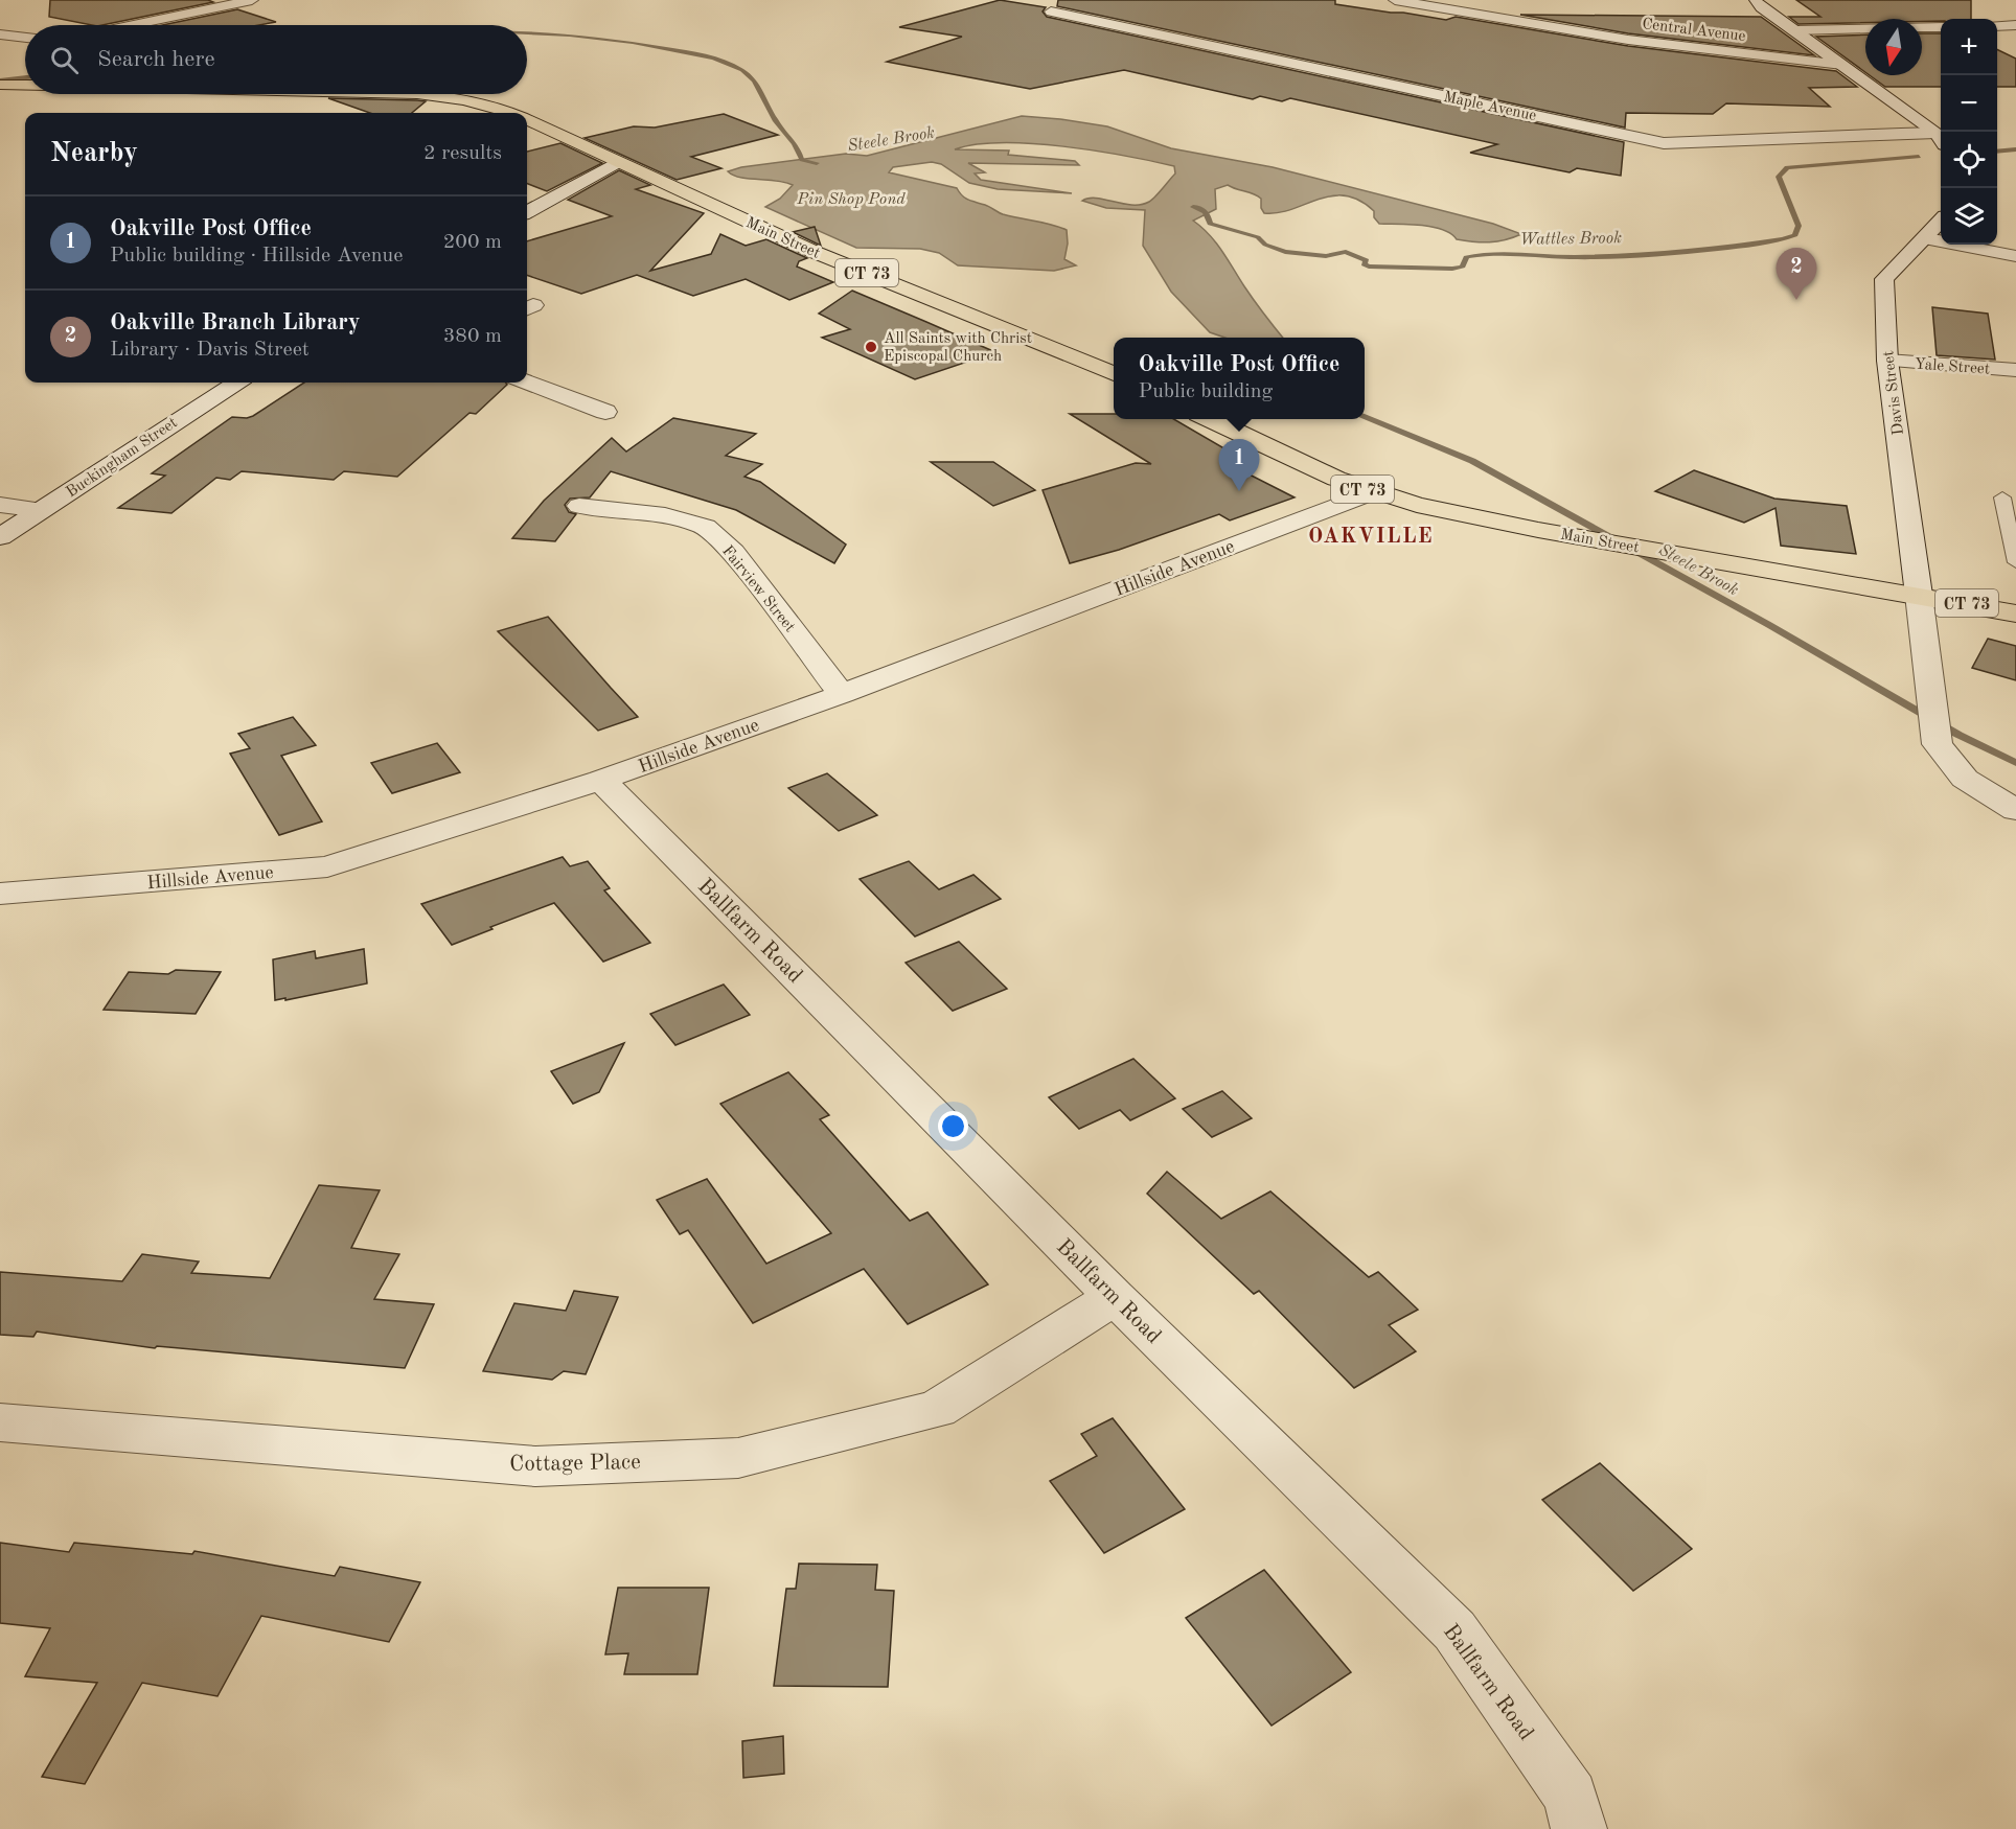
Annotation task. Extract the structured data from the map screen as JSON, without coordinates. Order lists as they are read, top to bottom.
{
  "streets": {
    "main road": ["Main Street", "CT 73"],
    "street": [
      "Central Avenue",
      "Maple Avenue",
      "Yale Street",
      "Davis Street",
      "Buckingham Street",
      "Hillside Avenue",
      "Fairview Street",
      "Ballfarm Road",
      "Cottage Place"
    ]
  },
  "crossings": [
    ["Main Street", "Davis Street"],
    ["Main Street", "Hillside Avenue"],
    ["Yale Street", "Davis Street"],
    ["Hillside Avenue", "Fairview Street"],
    ["Hillside Avenue", "Ballfarm Road"],
    ["Ballfarm Road", "Cottage Place"]
  ],
  "districts": ["OAKVILLE"],
  "water": ["Steele Brook", "Pin Shop Pond", "Wattles Brook"],
  "places": ["All Saints with Christ Episcopal Church"],
  "north": "bottom",
  "page": {
    "map_buttons": ["+", "−"],
    "search": "Search here",
    "heading": ["Nearby", "2 results"],
    "list": [
      {
        "mark": "1",
        "name": "Oakville Post Office",
        "note": "Public building · Hillside Avenue",
        "value": "200 m"
      },
      {
        "mark": "2",
        "name": "Oakville Branch Library",
        "note": "Library · Davis Street",
        "value": "380 m"
      }
    ],
    "pins": ["2", "1"],
    "popup": ["Oakville Post Office", "Public building"]
  }
}
